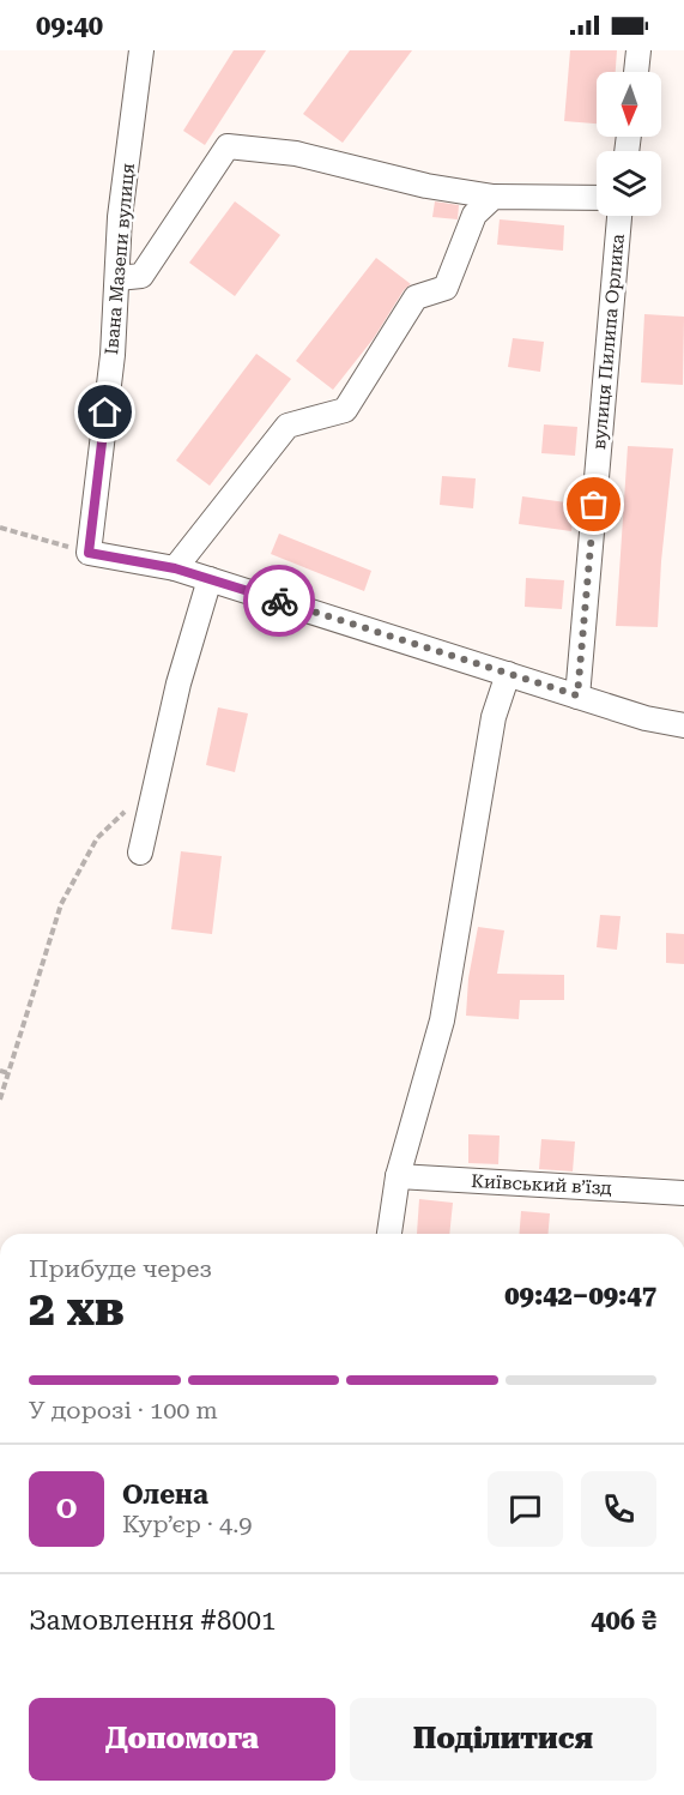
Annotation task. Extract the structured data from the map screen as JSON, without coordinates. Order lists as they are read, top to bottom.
{
  "streets": {
    "street": ["Івана Мазепи вулиця", "вулиця Пилипа Орлика", "Київський в’їзд"]
  },
  "north": "bottom",
  "page": {
    "status": "09:40",
    "heading": ["2 хв", "Прибуде через", "09:42–09:47"],
    "panel": [
      "Олена",
      "Кур’єр · 4.9",
      "Замовлення #8001",
      "406 ₴"
    ],
    "bar": "У дорозі · 100 m",
    "round": "О",
    "buttons": ["Допомога", "Поділитися"]
  }
}
